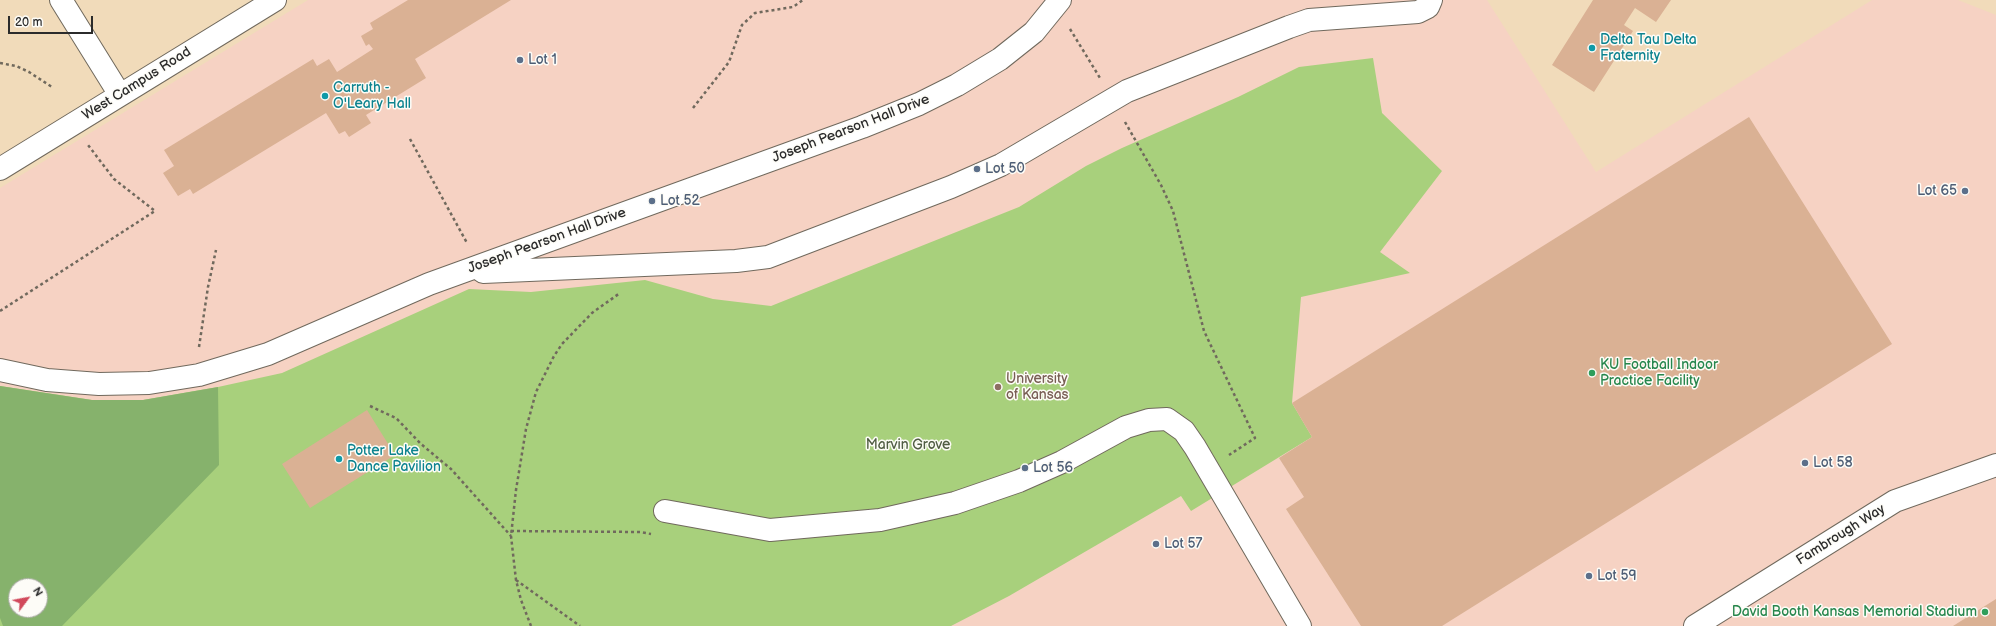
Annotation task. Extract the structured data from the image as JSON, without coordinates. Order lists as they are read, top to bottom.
{
  "streets": {
    "street": ["West Campus Road", "Joseph Pearson Hall Drive", "Fambrough Way"]
  },
  "parks": ["Marvin Grove"],
  "places": [
    "Delta Tau Delta Fraternity",
    "Lot 1",
    "Carruth - O'Leary Hall",
    "Lot 50",
    "Lot 65",
    "Lot 52",
    "KU Football Indoor Practice Facility",
    "University of Kansas",
    "Potter Lake Dance Pavilion",
    "Lot 58",
    "Lot 56",
    "Lot 57",
    "Lot 59",
    "David Booth Kansas Memorial Stadium"
  ],
  "scale_bar": "20 m",
  "north": "top right"
}
